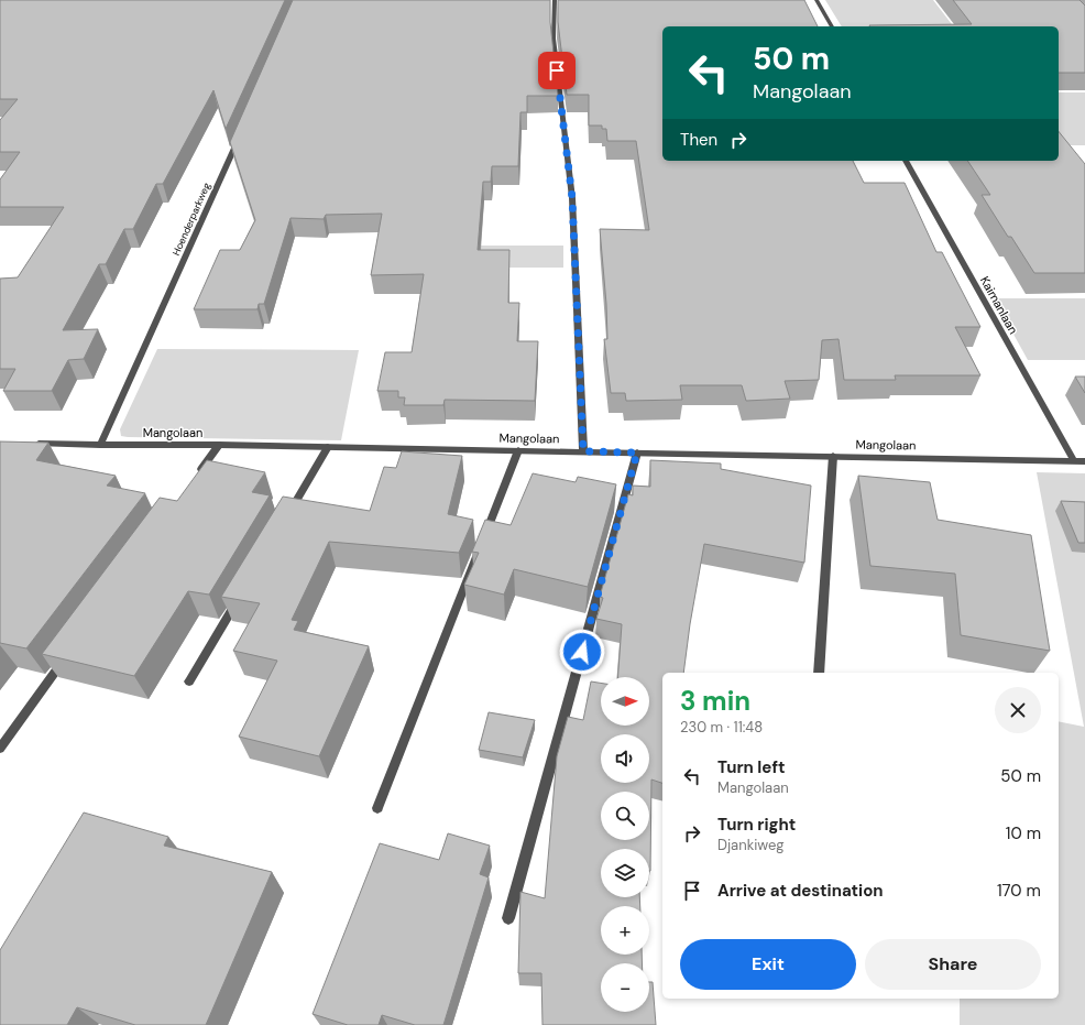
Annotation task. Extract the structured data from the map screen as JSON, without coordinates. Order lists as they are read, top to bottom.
{
  "streets": {
    "street": ["Hoenderparkweg", "Kaimanlaan", "Mangolaan"]
  },
  "crossings": [
    ["Hoenderparkweg", "Mangolaan"],
    ["Kaimanlaan", "Mangolaan"]
  ],
  "north": "right",
  "page": {
    "turn": ["50 m", "Mangolaan"],
    "then": "Then",
    "heading": ["3 min", "230 m · 11:48"],
    "map_buttons": ["+", "−"],
    "list": [
      {
        "name": "Turn left",
        "note": "Mangolaan",
        "value": "50 m"
      },
      {
        "name": "Turn right",
        "note": "Djankiweg",
        "value": "10 m"
      },
      {
        "name": "Arrive at destination",
        "value": "170 m"
      }
    ],
    "buttons": ["Exit", "Share"]
  }
}
